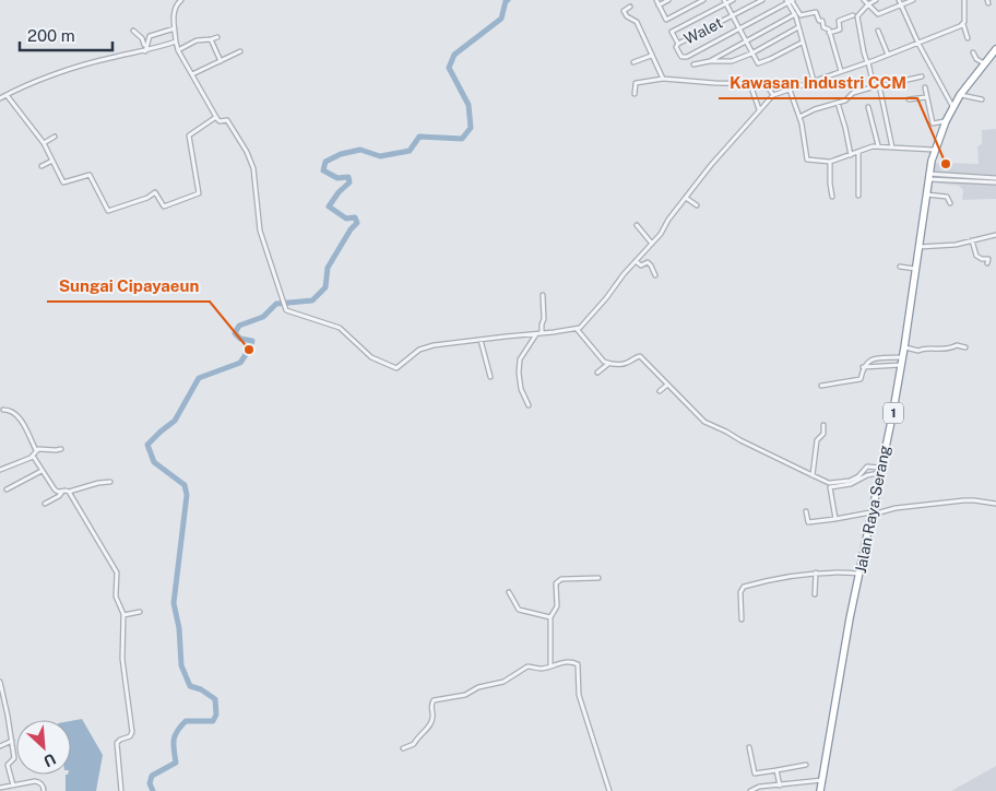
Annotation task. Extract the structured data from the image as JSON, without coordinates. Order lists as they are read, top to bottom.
{
  "streets": {
    "highway": ["1", "Jalan Raya Serang"],
    "street": ["Walet"]
  },
  "places": ["Kawasan Industri CCM", "Sungai Cipayaeun"],
  "scale_bar": "200 m",
  "north": "bottom right"
}
